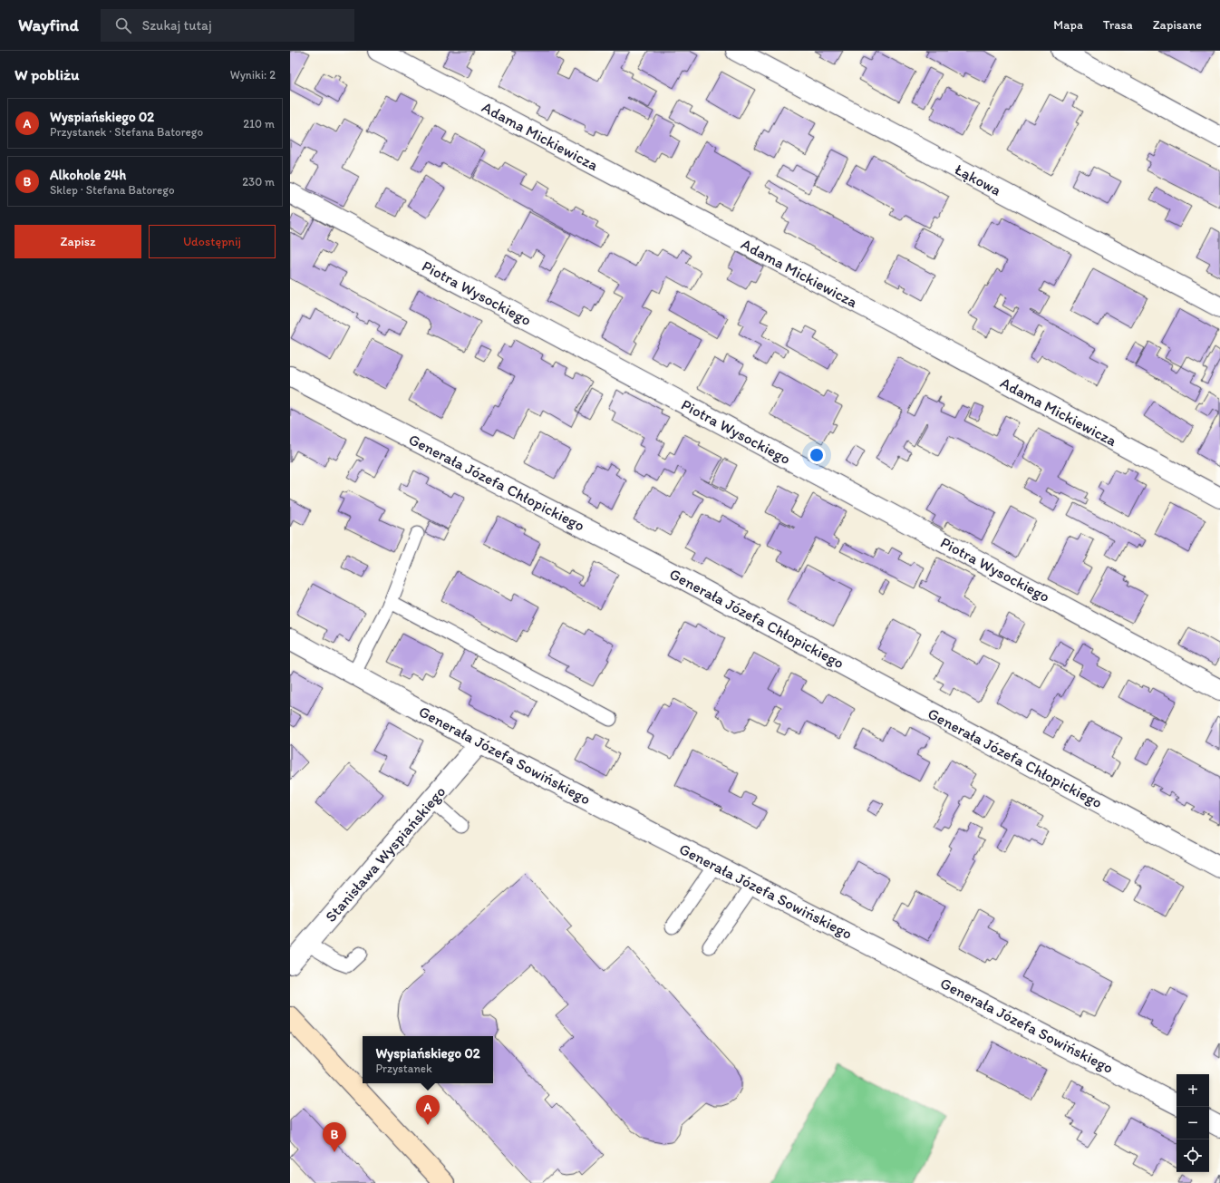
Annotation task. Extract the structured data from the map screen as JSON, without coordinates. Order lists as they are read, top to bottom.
{
  "streets": {
    "street": [
      "Adama Mickiewicza",
      "Łąkowa",
      "Piotra Wysockiego",
      "Generała Józefa Chłopickiego",
      "Generała Józefa Sowińskiego",
      "Stanisława Wyspiańskiego"
    ]
  },
  "crossings": [
    ["Generała Józefa Sowińskiego", "Stanisława Wyspiańskiego"]
  ],
  "page": {
    "header": "Wayfind",
    "search": "Szukaj tutaj",
    "nav": ["Mapa", "Trasa", "Zapisane"],
    "heading": ["W pobliżu", "Wyniki: 2"],
    "list": [
      {
        "mark": "A",
        "name": "Wyspiańskiego 02",
        "note": "Przystanek · Stefana Batorego",
        "value": "210 m"
      },
      {
        "mark": "B",
        "name": "Alkohole 24h",
        "note": "Sklep · Stefana Batorego",
        "value": "230 m"
      }
    ],
    "buttons": ["Zapisz", "Udostępnij"],
    "popup": ["Wyspiańskiego 02", "Przystanek"],
    "map_buttons": ["+", "−"],
    "pins": ["A", "B"]
  }
}
